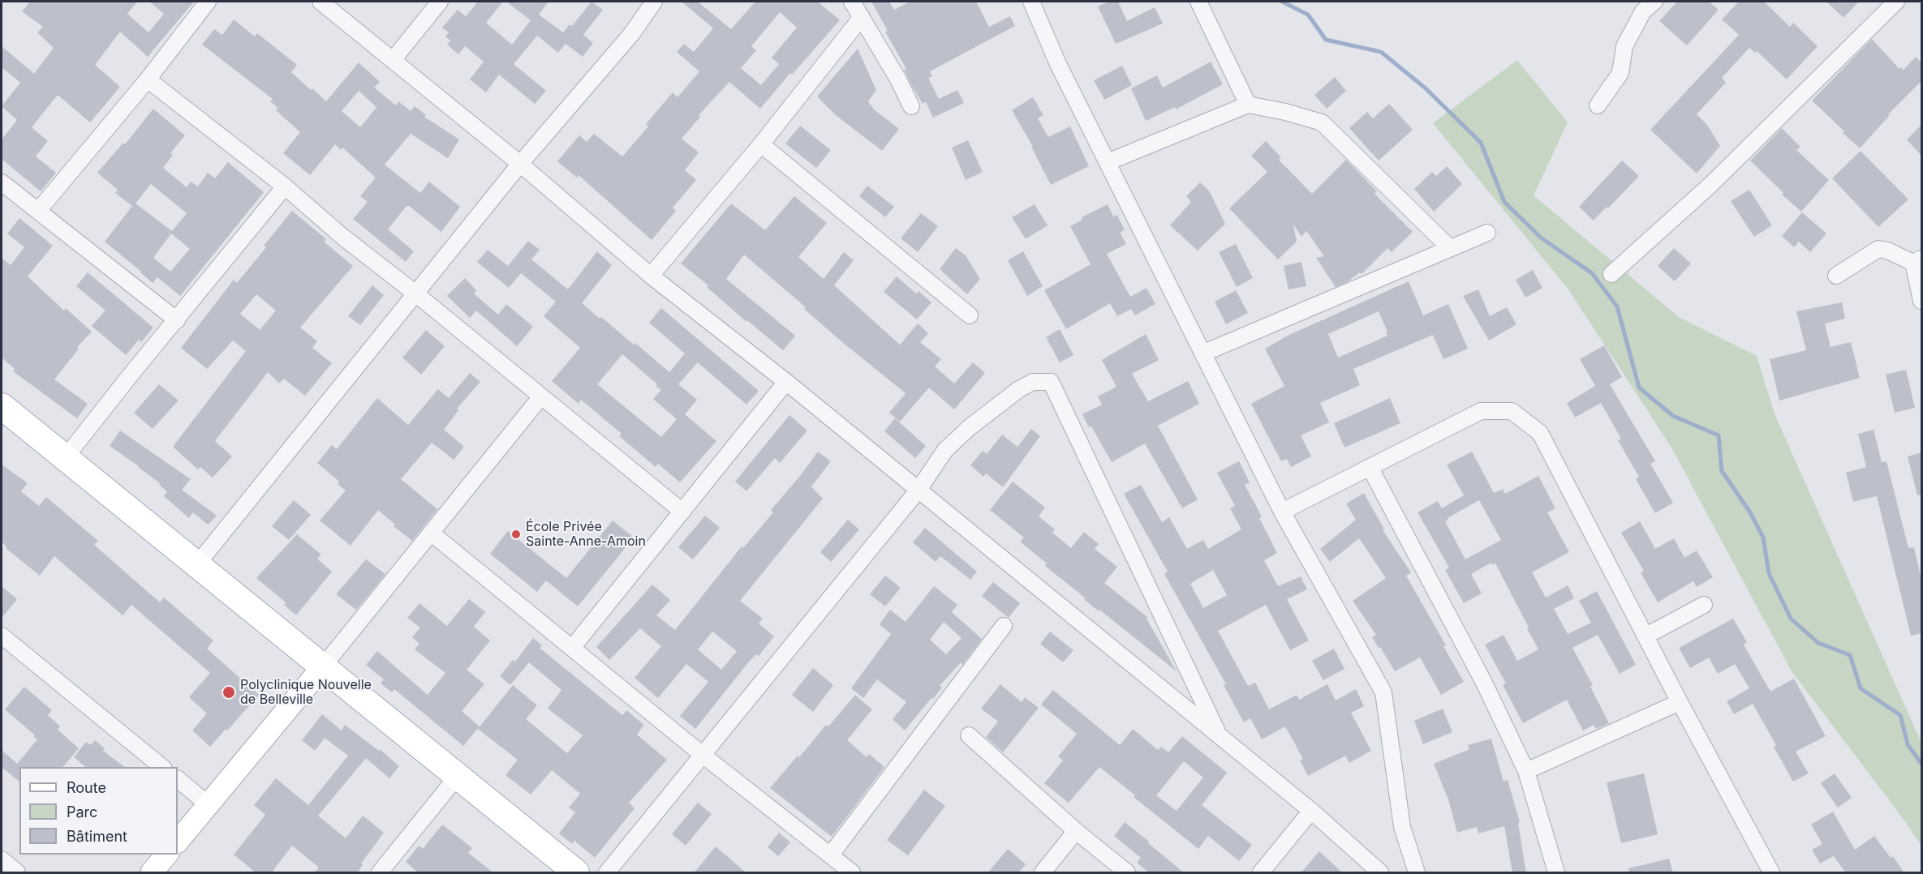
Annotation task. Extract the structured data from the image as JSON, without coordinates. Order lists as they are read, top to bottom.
{
  "places": ["École Privée Sainte-Anne-Amoin", "Polyclinique Nouvelle de Belleville"],
  "legend": ["Route", "Parc", "Bâtiment"]
}
